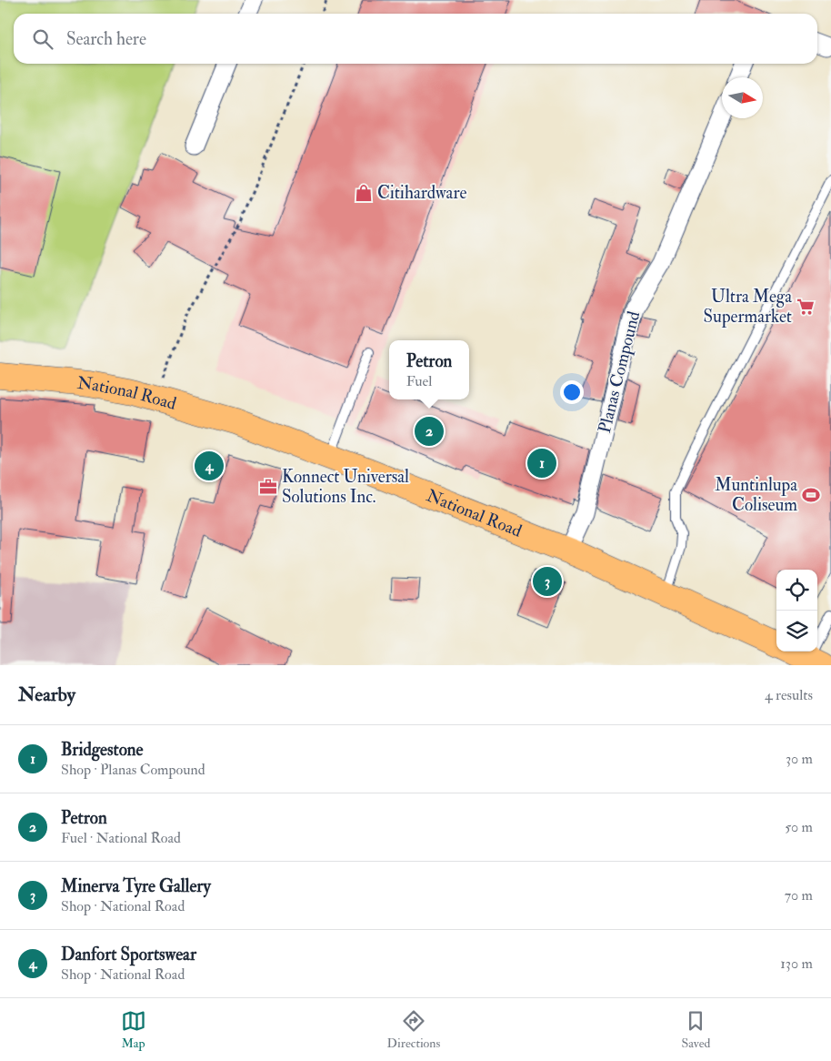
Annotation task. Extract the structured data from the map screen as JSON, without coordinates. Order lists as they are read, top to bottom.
{
  "streets": {
    "highway": ["National Road"],
    "street": ["Planas Compound"]
  },
  "crossings": [
    ["Planas Compound", "National Road"]
  ],
  "places": {
    "shop": ["Citihardware"],
    "supermarket": ["Ultra Mega Supermarket"],
    "office": ["Konnect Universal Solutions Inc."],
    "sports": ["Muntinlupa Coliseum"]
  },
  "north": "right",
  "page": {
    "search": "Search here",
    "popup": ["Petron", "Fuel"],
    "pins": [
      "2",
      "1",
      "4",
      "3"
    ],
    "heading": ["Nearby", "4 results"],
    "list": [
      {
        "mark": "1",
        "name": "Bridgestone",
        "note": "Shop · Planas Compound",
        "value": "30 m"
      },
      {
        "mark": "2",
        "name": "Petron",
        "note": "Fuel · National Road",
        "value": "50 m"
      },
      {
        "mark": "3",
        "name": "Minerva Tyre Gallery",
        "note": "Shop · National Road",
        "value": "70 m"
      },
      {
        "mark": "4",
        "name": "Danfort Sportswear",
        "note": "Shop · National Road",
        "value": "130 m"
      }
    ],
    "nav": ["Map", "Directions", "Saved"]
  }
}
